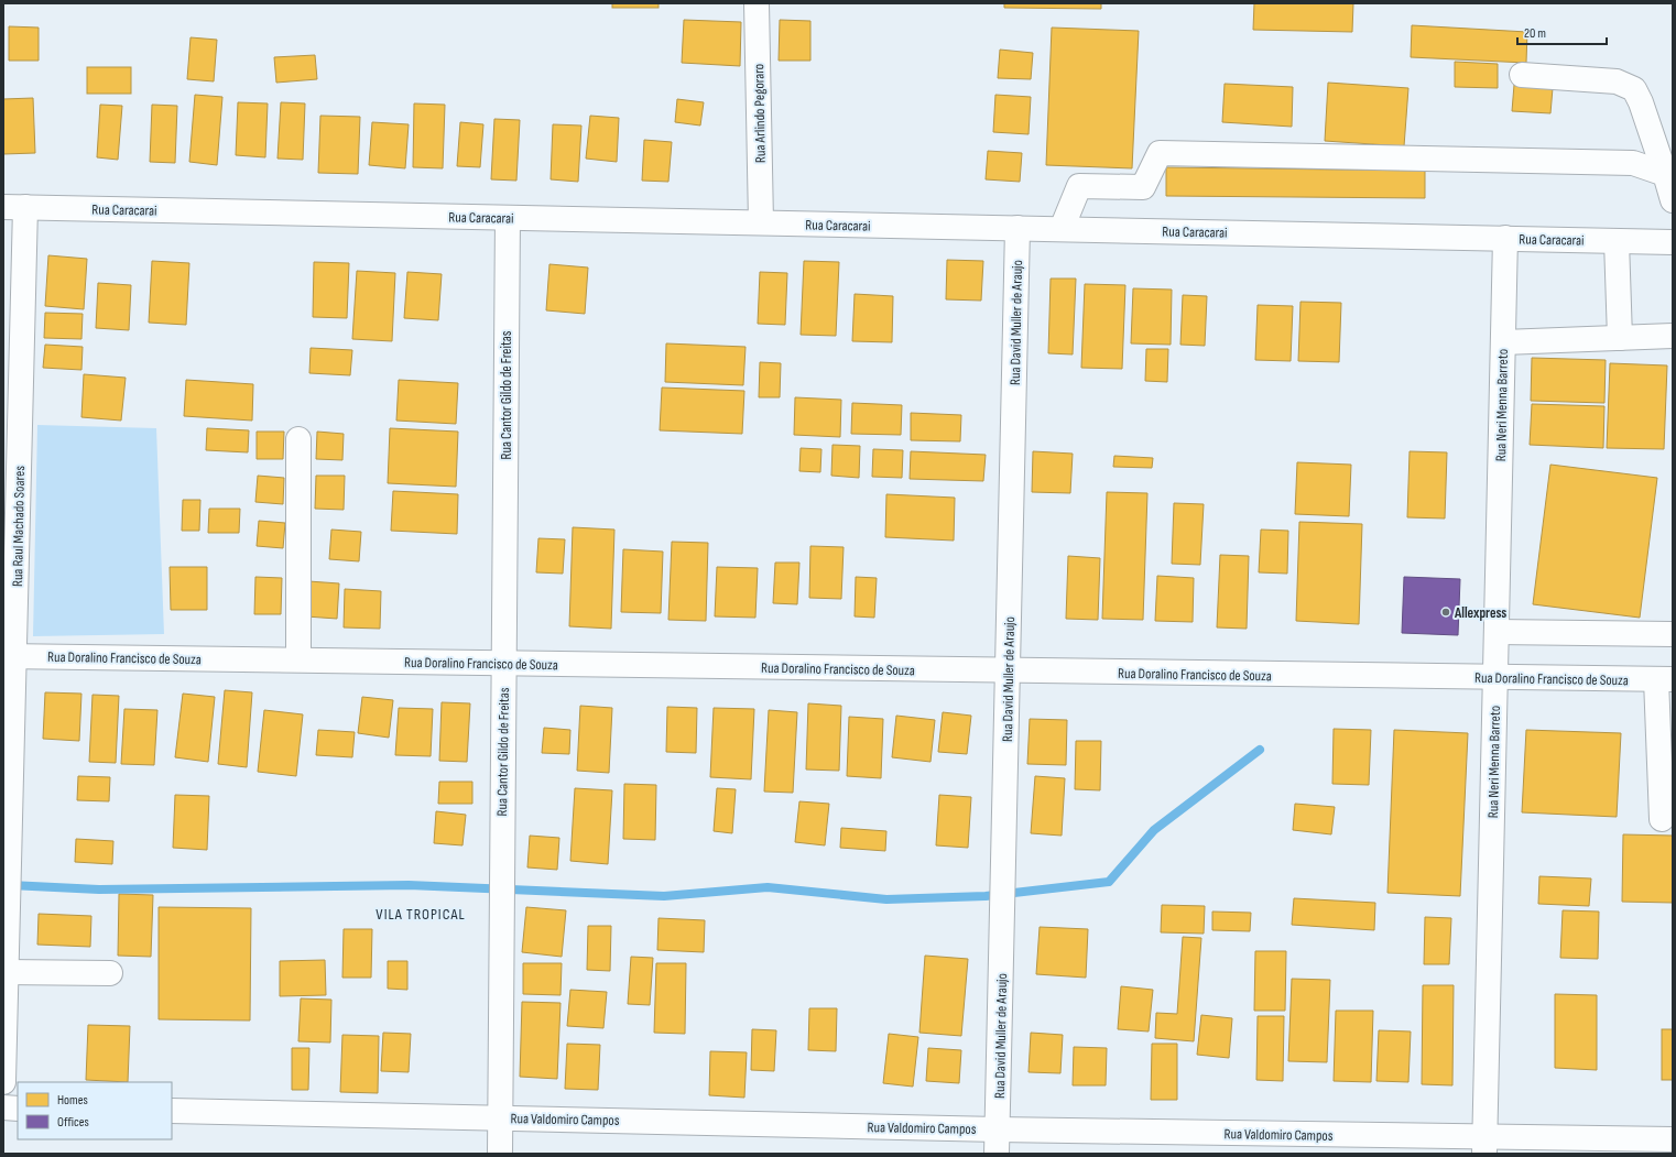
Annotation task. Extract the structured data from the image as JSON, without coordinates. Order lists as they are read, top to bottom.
{
  "streets": {
    "street": [
      "Rua Arlindo Pegoraro",
      "Rua Caracarai",
      "Rua David Muller de Araujo",
      "Rua Cantor Gildo de Freitas",
      "Rua Neri Menna Barreto",
      "Rua Raul Machado Soares",
      "Rua Doralino Francisco de Souza",
      "Rua Valdomiro Campos"
    ]
  },
  "crossings": [
    ["Rua Arlindo Pegoraro", "Rua Caracarai"],
    ["Rua Caracarai", "Rua David Muller de Araujo"],
    ["Rua Caracarai", "Rua Cantor Gildo de Freitas"],
    ["Rua Caracarai", "Rua Neri Menna Barreto"],
    ["Rua Caracarai", "Rua Raul Machado Soares"],
    ["Rua David Muller de Araujo", "Rua Doralino Francisco de Souza"],
    ["Rua David Muller de Araujo", "Rua Valdomiro Campos"],
    ["Rua Cantor Gildo de Freitas", "Rua Doralino Francisco de Souza"],
    ["Rua Cantor Gildo de Freitas", "Rua Valdomiro Campos"],
    ["Rua Neri Menna Barreto", "Rua Doralino Francisco de Souza"],
    ["Rua Neri Menna Barreto", "Rua Valdomiro Campos"],
    ["Rua Raul Machado Soares", "Rua Doralino Francisco de Souza"]
  ],
  "districts": ["VILA TROPICAL"],
  "places": ["Allexpress"],
  "legend": ["Homes", "Offices"],
  "scale_bar": "20 m"
}
